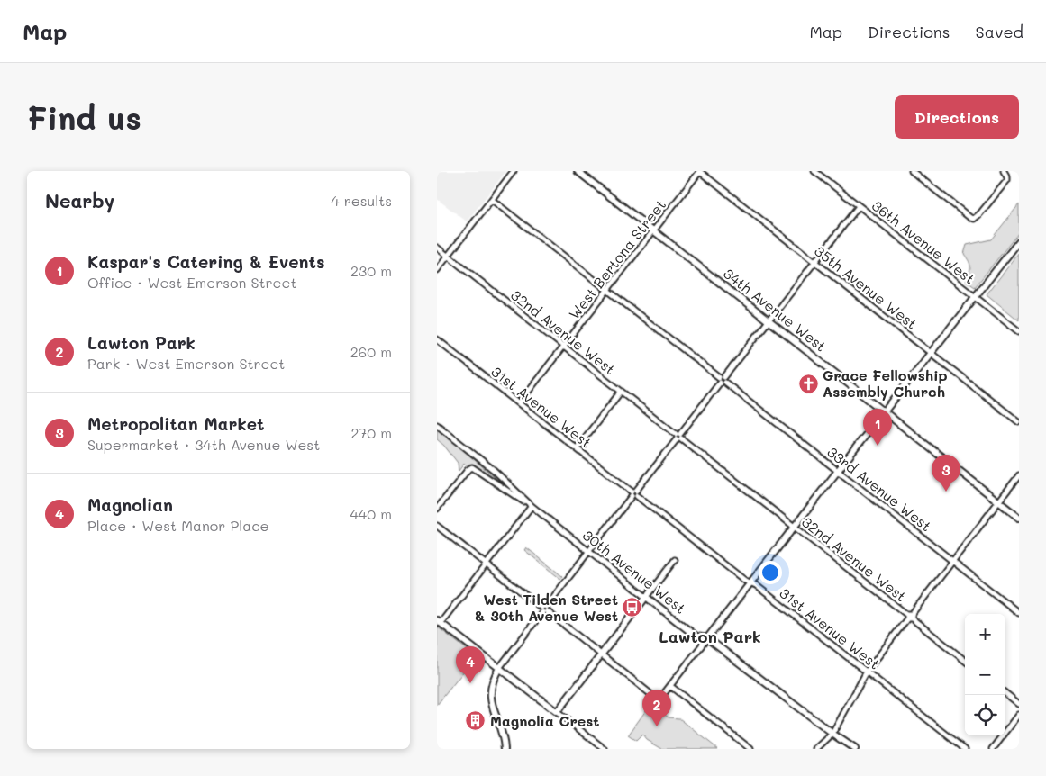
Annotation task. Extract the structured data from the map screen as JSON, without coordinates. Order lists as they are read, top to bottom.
{
  "streets": {
    "street": [
      "36th Avenue West",
      "West Bertona Street",
      "35th Avenue West",
      "34th Avenue West",
      "32nd Avenue West",
      "31st Avenue West",
      "33rd Avenue West",
      "30th Avenue West"
    ]
  },
  "crossings": [
    ["West Bertona Street", "35th Avenue West"],
    ["West Bertona Street", "34th Avenue West"],
    ["West Bertona Street", "32nd Avenue West"],
    ["West Bertona Street", "31st Avenue West"],
    ["West Bertona Street", "33rd Avenue West"]
  ],
  "districts": ["Lawton Park"],
  "places": {
    "church": ["Grace Fellowship Assembly Church"],
    "bus stop": ["West Tilden Street & 30th Avenue West"],
    "building": ["Magnolia Crest"]
  },
  "page": {
    "header": "Map",
    "nav": ["Map", "Directions", "Saved"],
    "buttons": "Directions",
    "title": "Find us",
    "heading": ["Nearby", "4 results"],
    "list": [
      {
        "mark": "1",
        "name": "Kaspar's Catering & Events",
        "note": "Office · West Emerson Street",
        "value": "230 m"
      },
      {
        "mark": "2",
        "name": "Lawton Park",
        "note": "Park · West Emerson Street",
        "value": "260 m"
      },
      {
        "mark": "3",
        "name": "Metropolitan Market",
        "note": "Supermarket · 34th Avenue West",
        "value": "270 m"
      },
      {
        "mark": "4",
        "name": "Magnolian",
        "note": "Place · West Manor Place",
        "value": "440 m"
      }
    ],
    "pins": [
      "1",
      "3",
      "4",
      "2"
    ],
    "map_buttons": ["+", "−"]
  }
}
